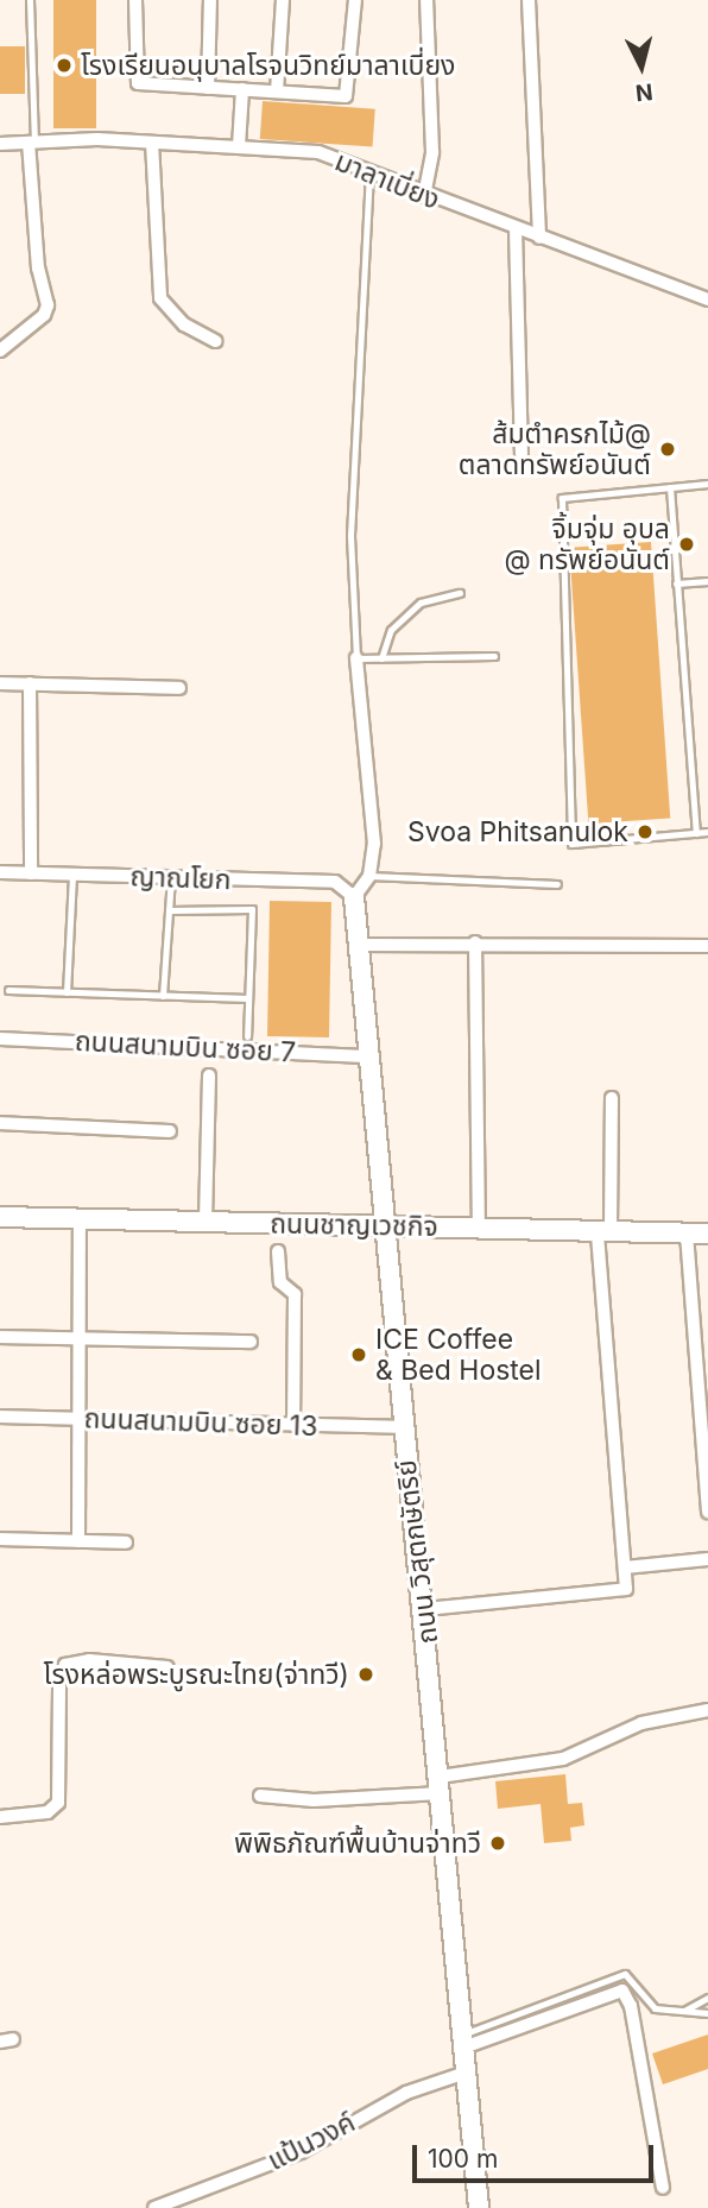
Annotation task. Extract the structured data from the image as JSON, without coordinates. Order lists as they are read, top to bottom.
{
  "streets": {
    "street": [
      "มาลาเบี่ยง",
      "ญาณโยก",
      "ถนนสนามบิน ซอย 7",
      "ถนนชาญเวชกิจ",
      "ถนนสนามบิน ซอย 13",
      "ถนน วิสุตกษัตริย์",
      "แป้นวงค์"
    ]
  },
  "crossings": [
    ["ญาณโยก", "ถนน วิสุตกษัตริย์"],
    ["ถนนสนามบิน ซอย 7", "ถนน วิสุตกษัตริย์"],
    ["ถนนชาญเวชกิจ", "ถนน วิสุตกษัตริย์"],
    ["ถนนสนามบิน ซอย 13", "ถนน วิสุตกษัตริย์"],
    ["ถนน วิสุตกษัตริย์", "แป้นวงค์"]
  ],
  "places": [
    "โรงเรียนอนุบาลโรจนวิทย์มาลาเบี่ยง",
    "ส้มตำครกไม้@ ตลาดทรัพย์อนันต์",
    "จิ้มจุ่ม อุบล @ ทรัพย์อนันต์",
    "Svoa Phitsanulok",
    "ICE Coffee & Bed Hostel",
    "โรงหล่อพระบูรณะไทย(จ่าทวี)",
    "พิพิธภัณฑ์พื้นบ้านจ่าทวี"
  ],
  "scale_bar": "100 m",
  "north": "bottom"
}
